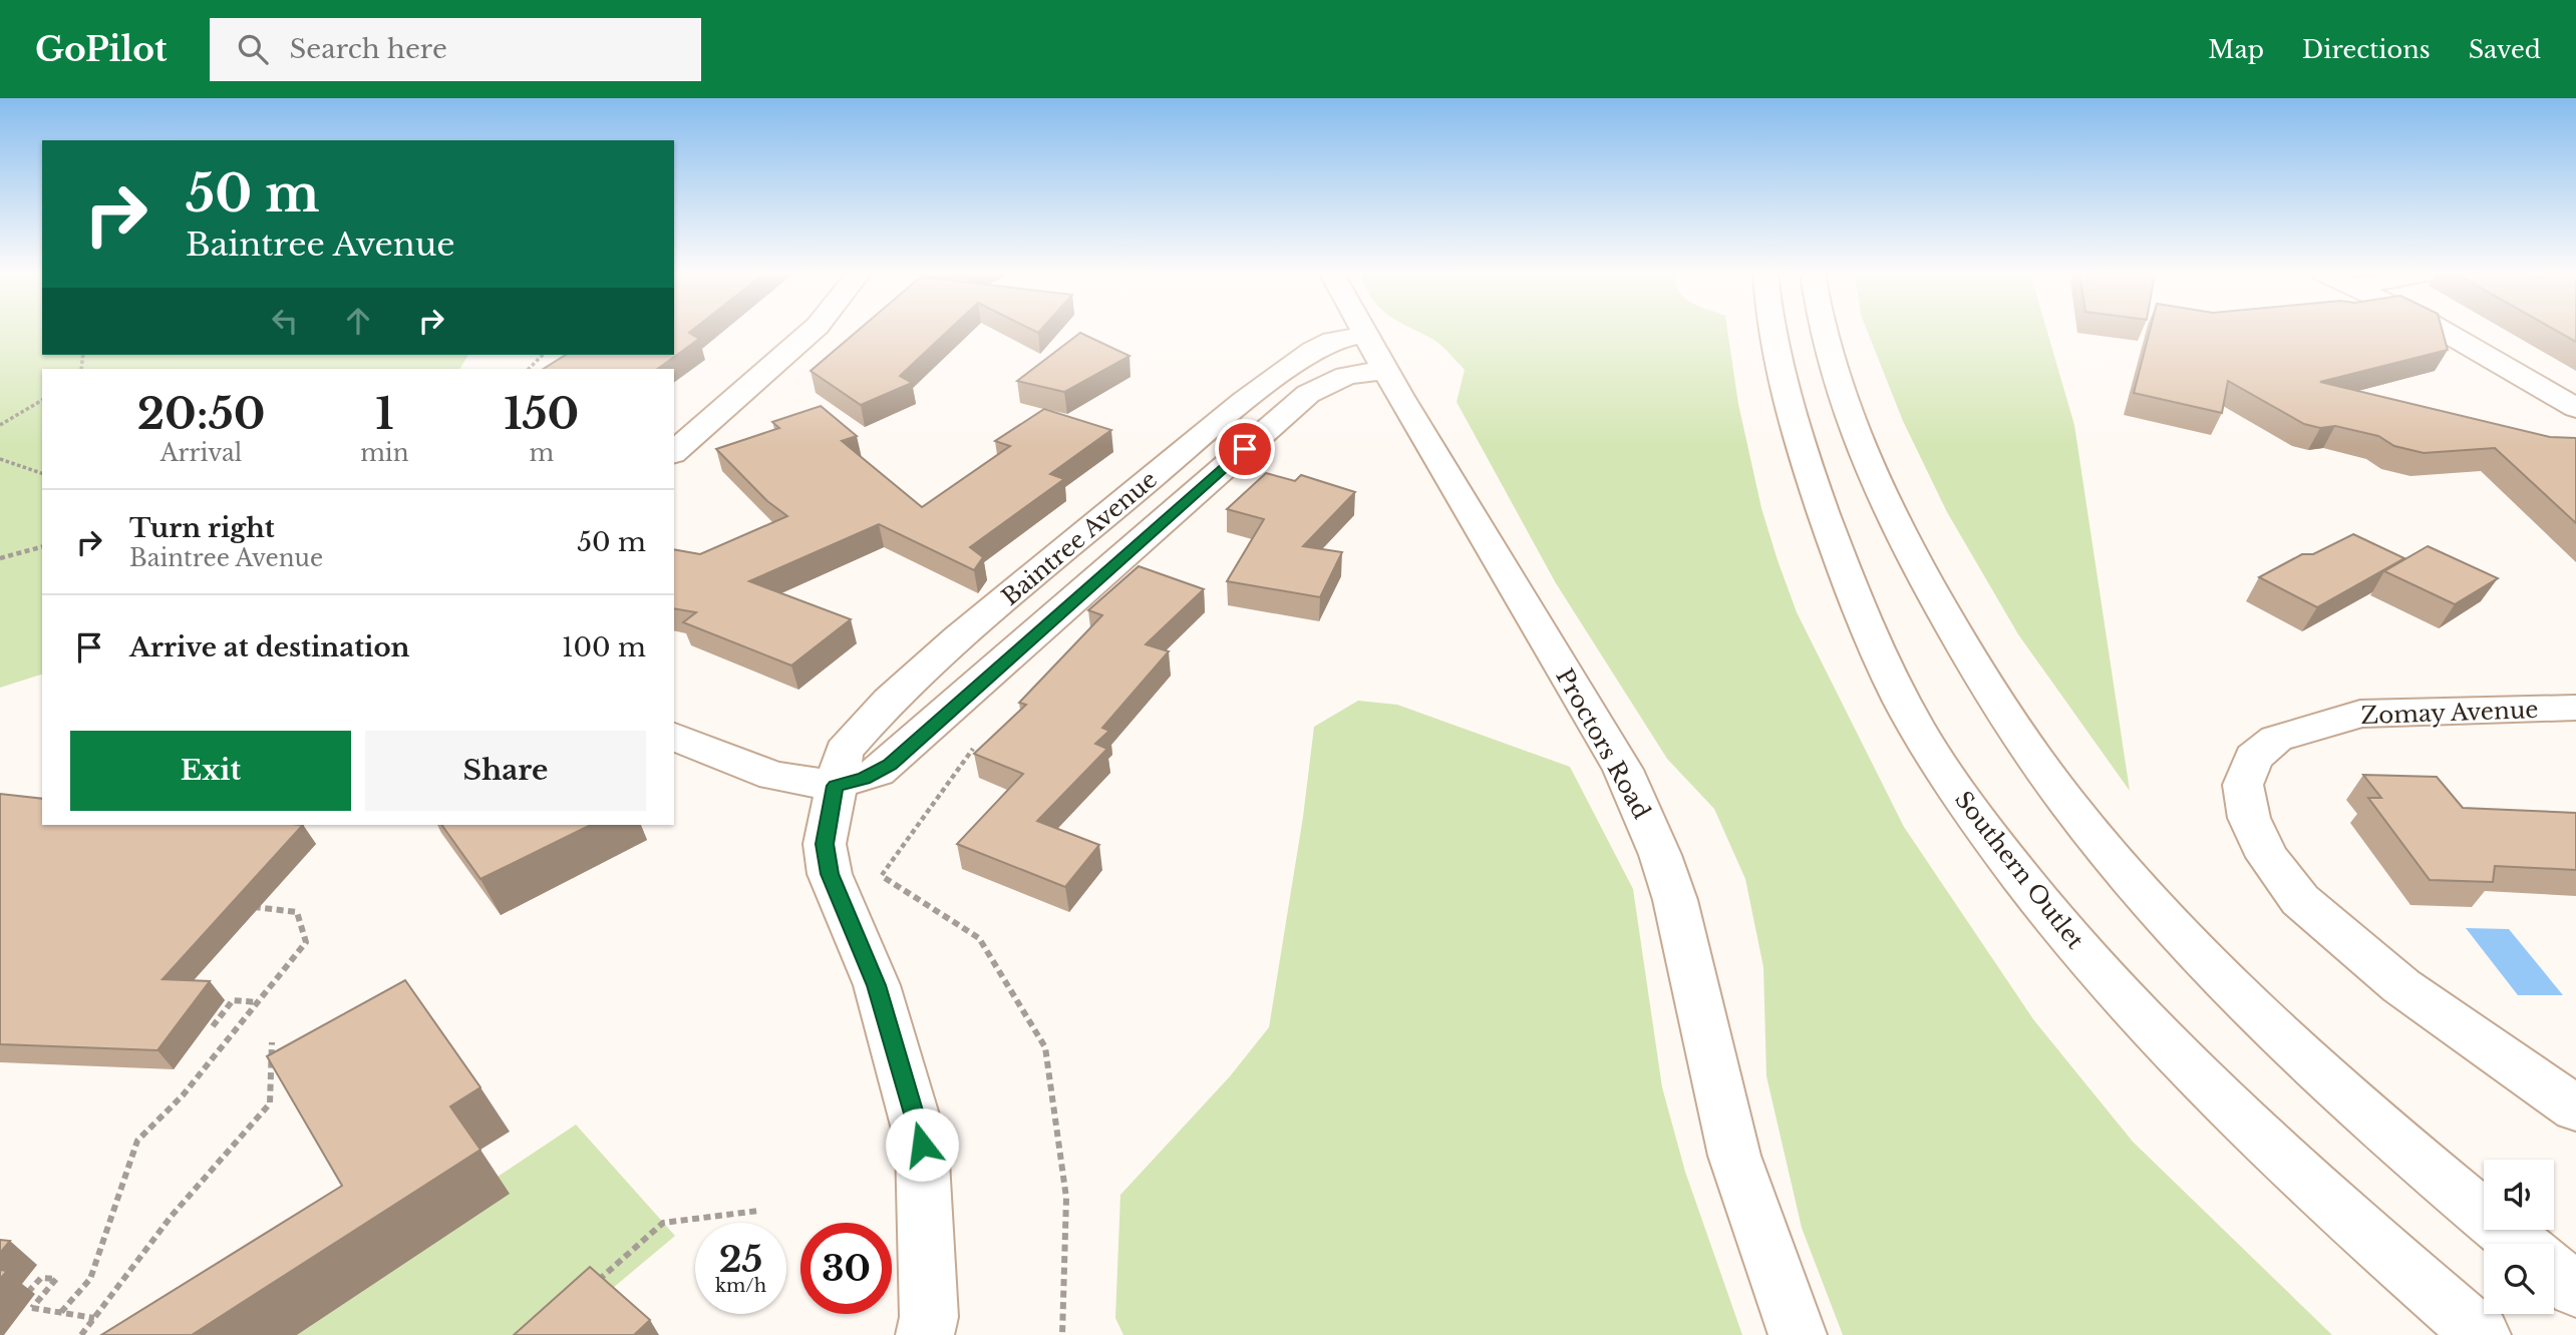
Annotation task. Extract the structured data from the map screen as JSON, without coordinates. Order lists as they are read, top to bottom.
{
  "streets": {
    "main road": [
      "Baintree Avenue",
      "Zomay Avenue",
      "Proctors Road",
      "Southern Outlet"
    ]
  },
  "crossings": [
    ["Baintree Avenue", "Proctors Road"]
  ],
  "page": {
    "header": "GoPilot",
    "search": "Search here",
    "nav": ["Map", "Directions", "Saved"],
    "turn": ["50 m", "Baintree Avenue"],
    "eta": [
      "20:50",
      "Arrival",
      "1",
      "min",
      "150",
      "m"
    ],
    "list": [
      {
        "name": "Turn right",
        "note": "Baintree Avenue",
        "value": "50 m"
      },
      {
        "name": "Arrive at destination",
        "value": "100 m"
      }
    ],
    "buttons": ["Exit", "Share"],
    "speed": "25 km/h",
    "limit": "30"
  }
}
